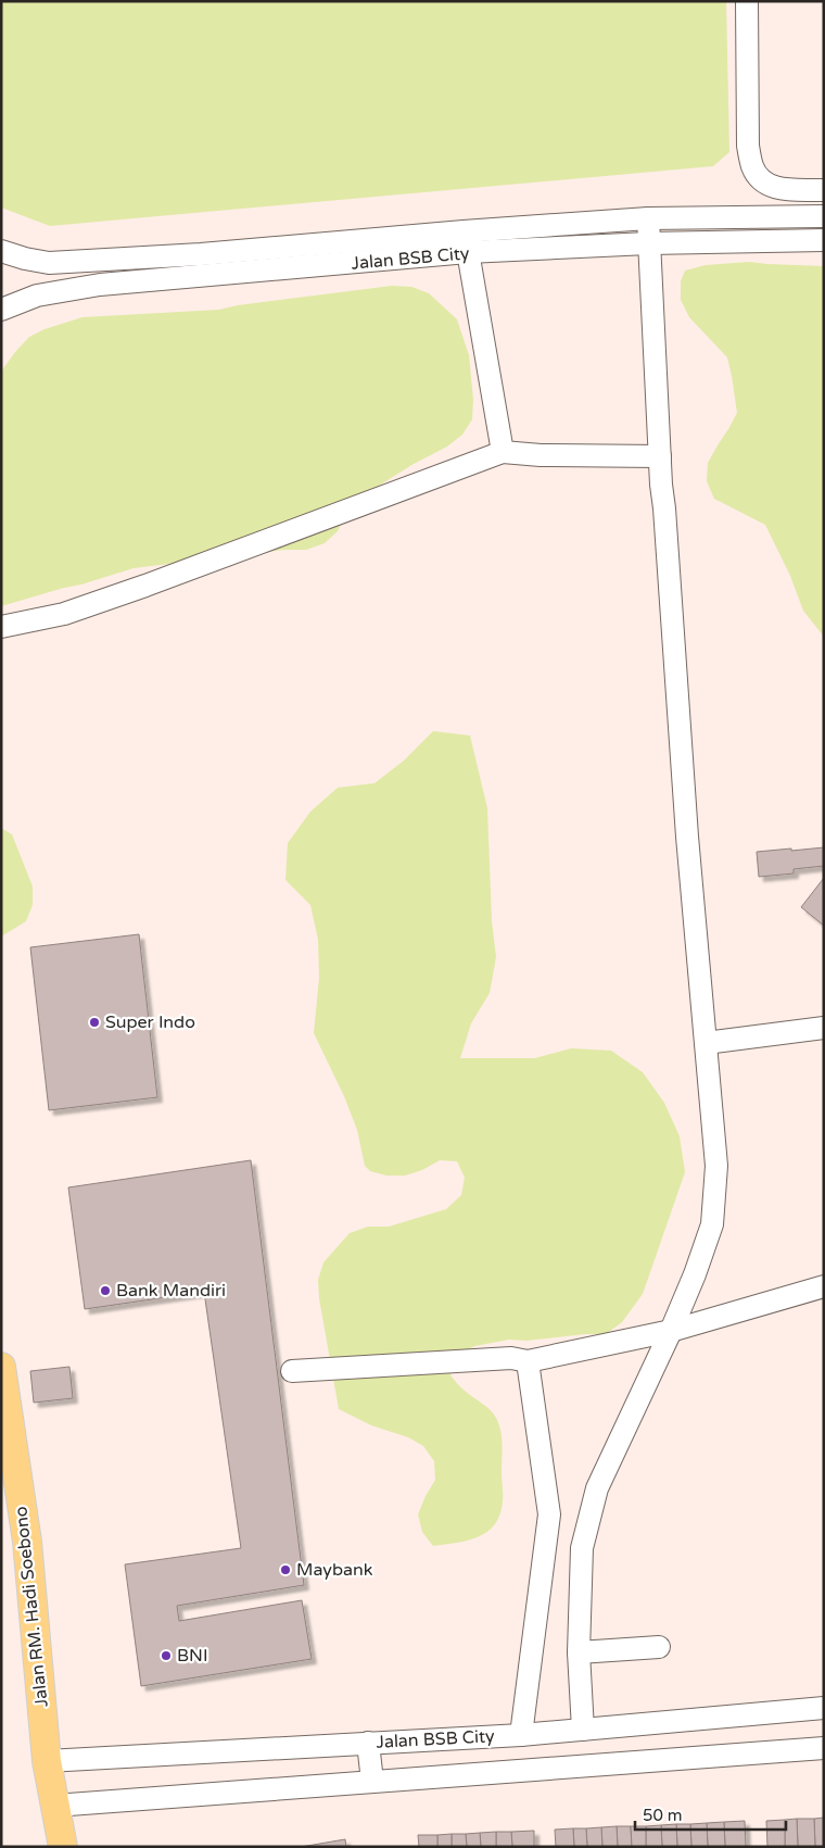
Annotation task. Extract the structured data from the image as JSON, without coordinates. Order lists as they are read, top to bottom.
{
  "streets": {
    "main road": ["Jalan RM. Hadi Soebono"],
    "street": ["Jalan BSB City"]
  },
  "crossings": [
    ["Jalan BSB City", "Jalan RM. Hadi Soebono"]
  ],
  "places": [
    "Super Indo",
    "Bank Mandiri",
    "Maybank",
    "BNI"
  ],
  "scale_bar": "50 m"
}
